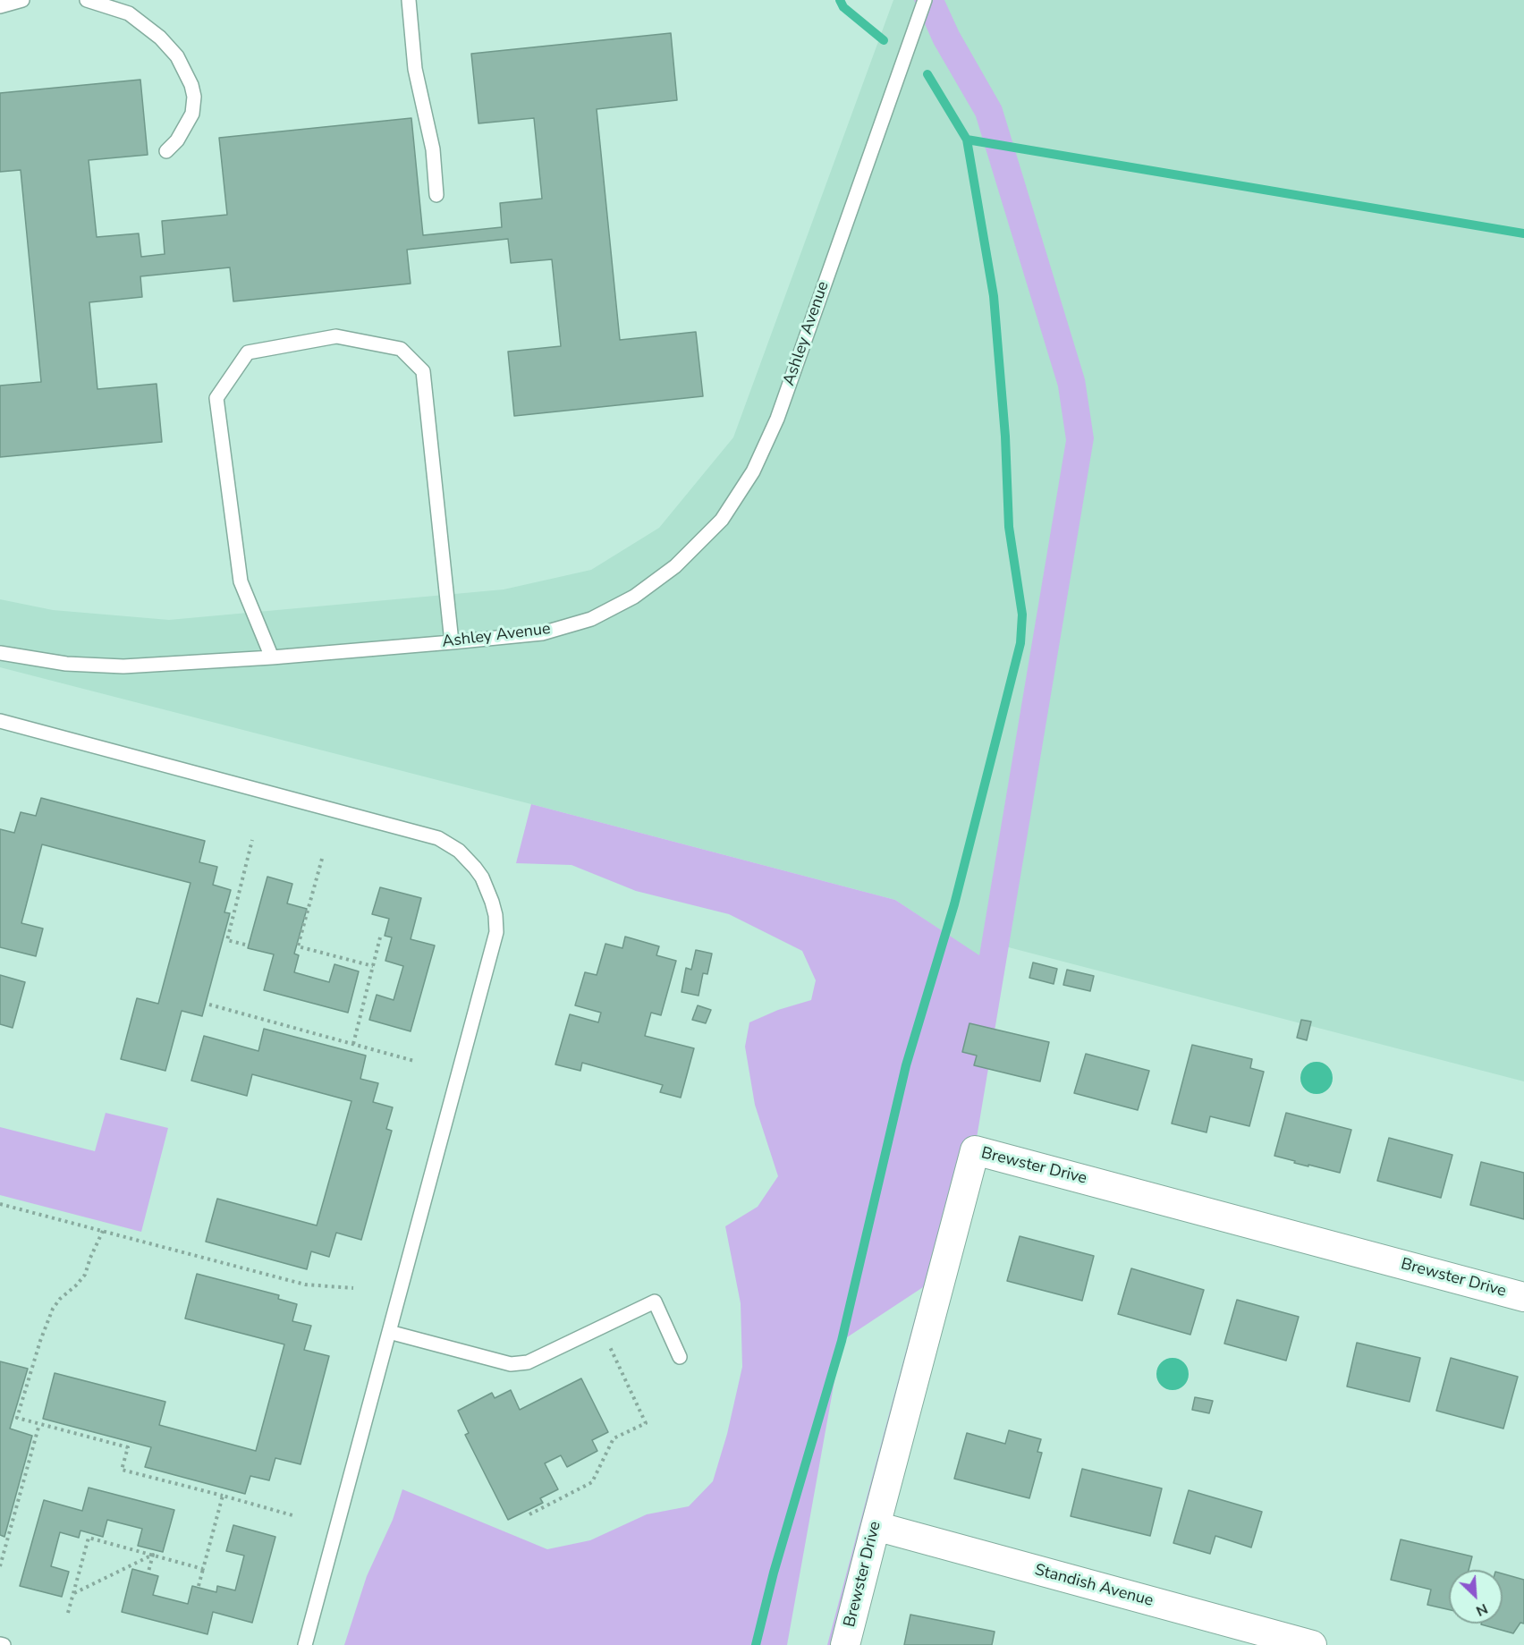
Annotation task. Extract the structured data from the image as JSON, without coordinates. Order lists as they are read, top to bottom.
{
  "streets": {
    "street": ["Brewster Drive", "Standish Avenue"],
    "lane": ["Ashley Avenue"]
  },
  "crossings": [
    ["Brewster Drive", "Standish Avenue"]
  ],
  "north": "bottom right"
}
